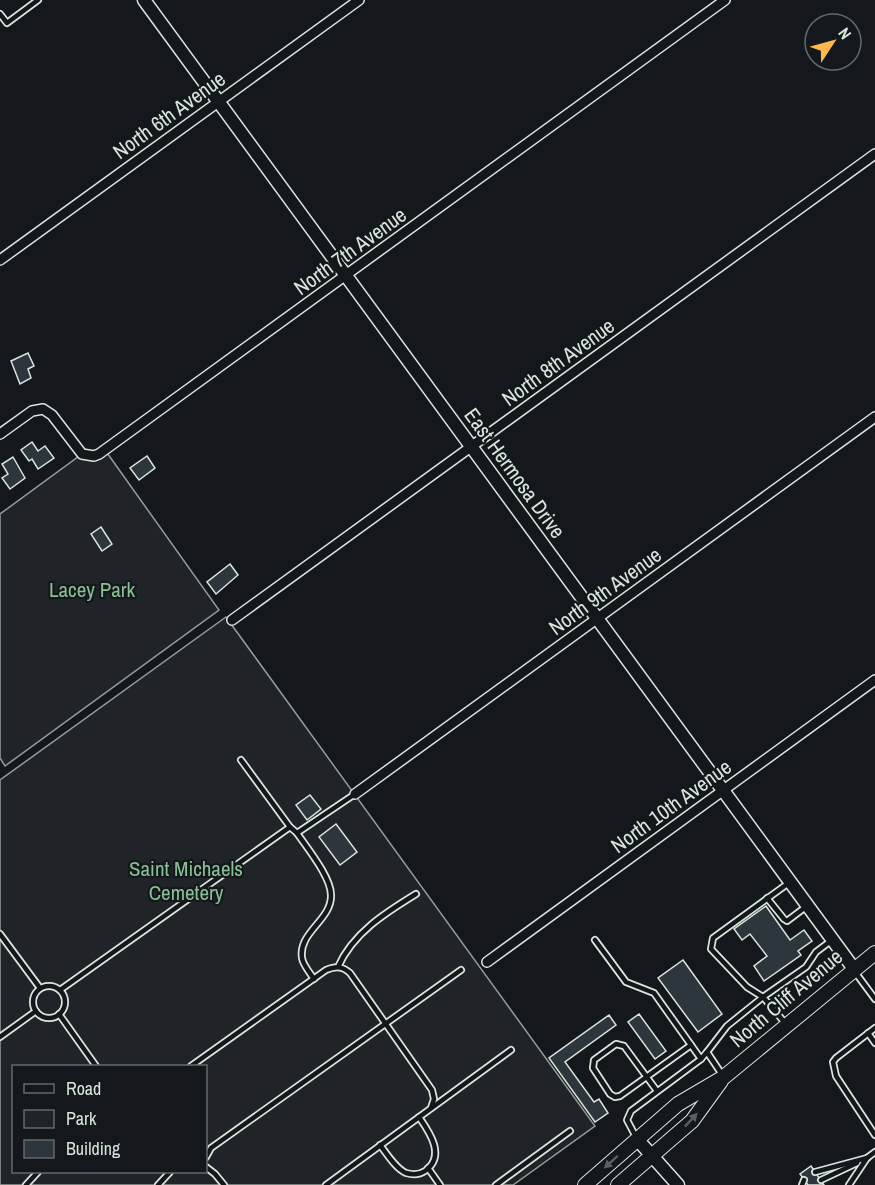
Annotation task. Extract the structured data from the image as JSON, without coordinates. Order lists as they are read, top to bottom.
{
  "streets": {
    "main road": ["North Cliff Avenue"],
    "street": [
      "North 6th Avenue",
      "North 7th Avenue",
      "North 8th Avenue",
      "East Hermosa Drive",
      "North 9th Avenue",
      "North 10th Avenue"
    ]
  },
  "crossings": [
    ["North 6th Avenue", "East Hermosa Drive"],
    ["North 7th Avenue", "East Hermosa Drive"],
    ["North 8th Avenue", "East Hermosa Drive"],
    ["East Hermosa Drive", "North 9th Avenue"],
    ["East Hermosa Drive", "North 10th Avenue"],
    ["East Hermosa Drive", "North Cliff Avenue"]
  ],
  "parks": ["Lacey Park", "Saint Michaels Cemetery"],
  "legend": ["Road", "Park", "Building"],
  "north": "top right"
}
